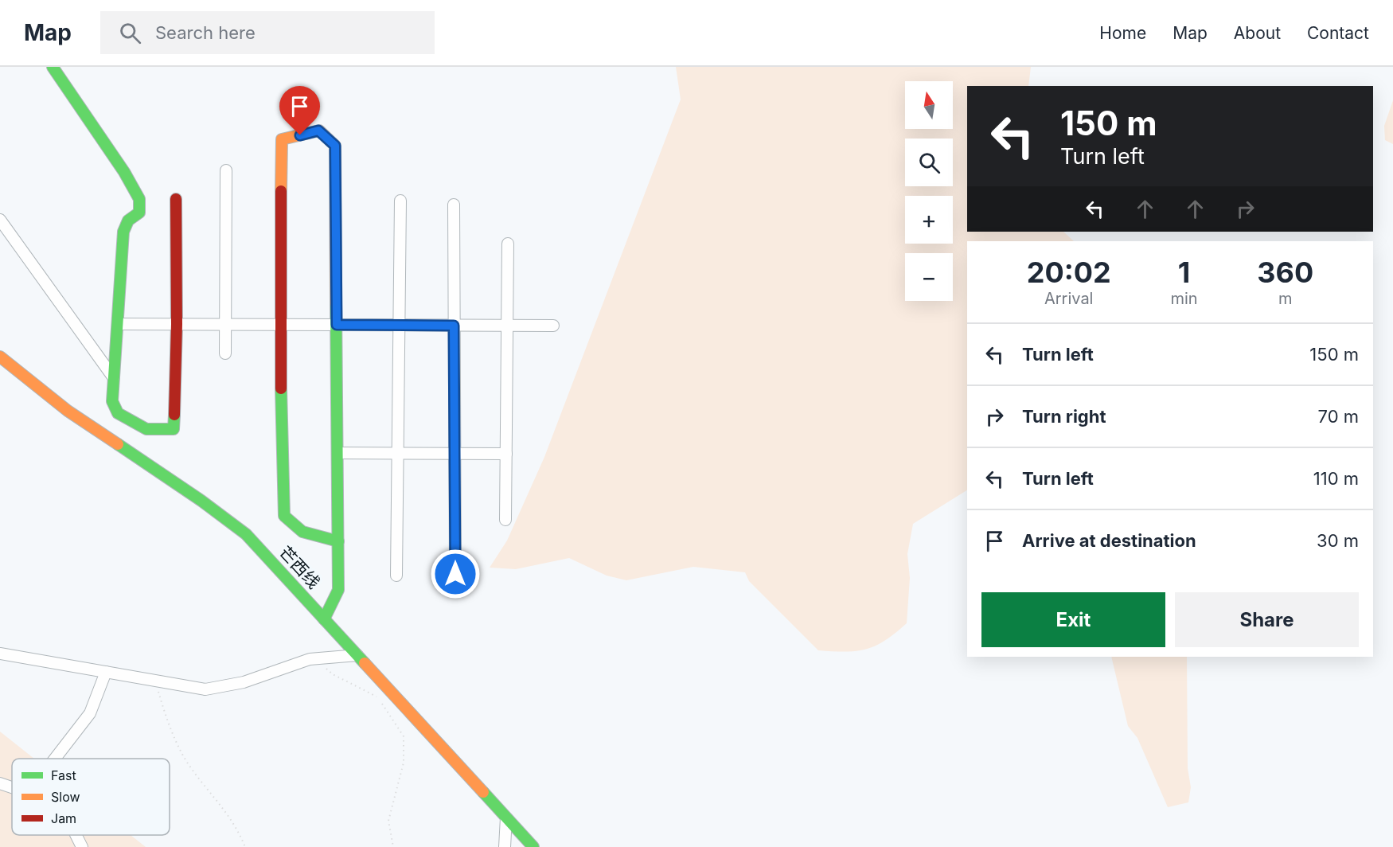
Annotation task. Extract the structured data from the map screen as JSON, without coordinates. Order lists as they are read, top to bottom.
{
  "streets": {
    "street": ["芒西线"]
  },
  "legend": ["Fast", "Slow", "Jam"],
  "north": "top",
  "page": {
    "header": "Map",
    "search": "Search here",
    "nav": [
      "Home",
      "Map",
      "About",
      "Contact"
    ],
    "map_buttons": ["+", "−"],
    "turn": ["150 m", "Turn left"],
    "eta": [
      "20:02",
      "Arrival",
      "1",
      "min",
      "360",
      "m"
    ],
    "list": [
      {
        "name": "Turn left",
        "value": "150 m"
      },
      {
        "name": "Turn right",
        "value": "70 m"
      },
      {
        "name": "Turn left",
        "value": "110 m"
      },
      {
        "name": "Arrive at destination",
        "value": "30 m"
      }
    ],
    "buttons": ["Exit", "Share"]
  }
}
